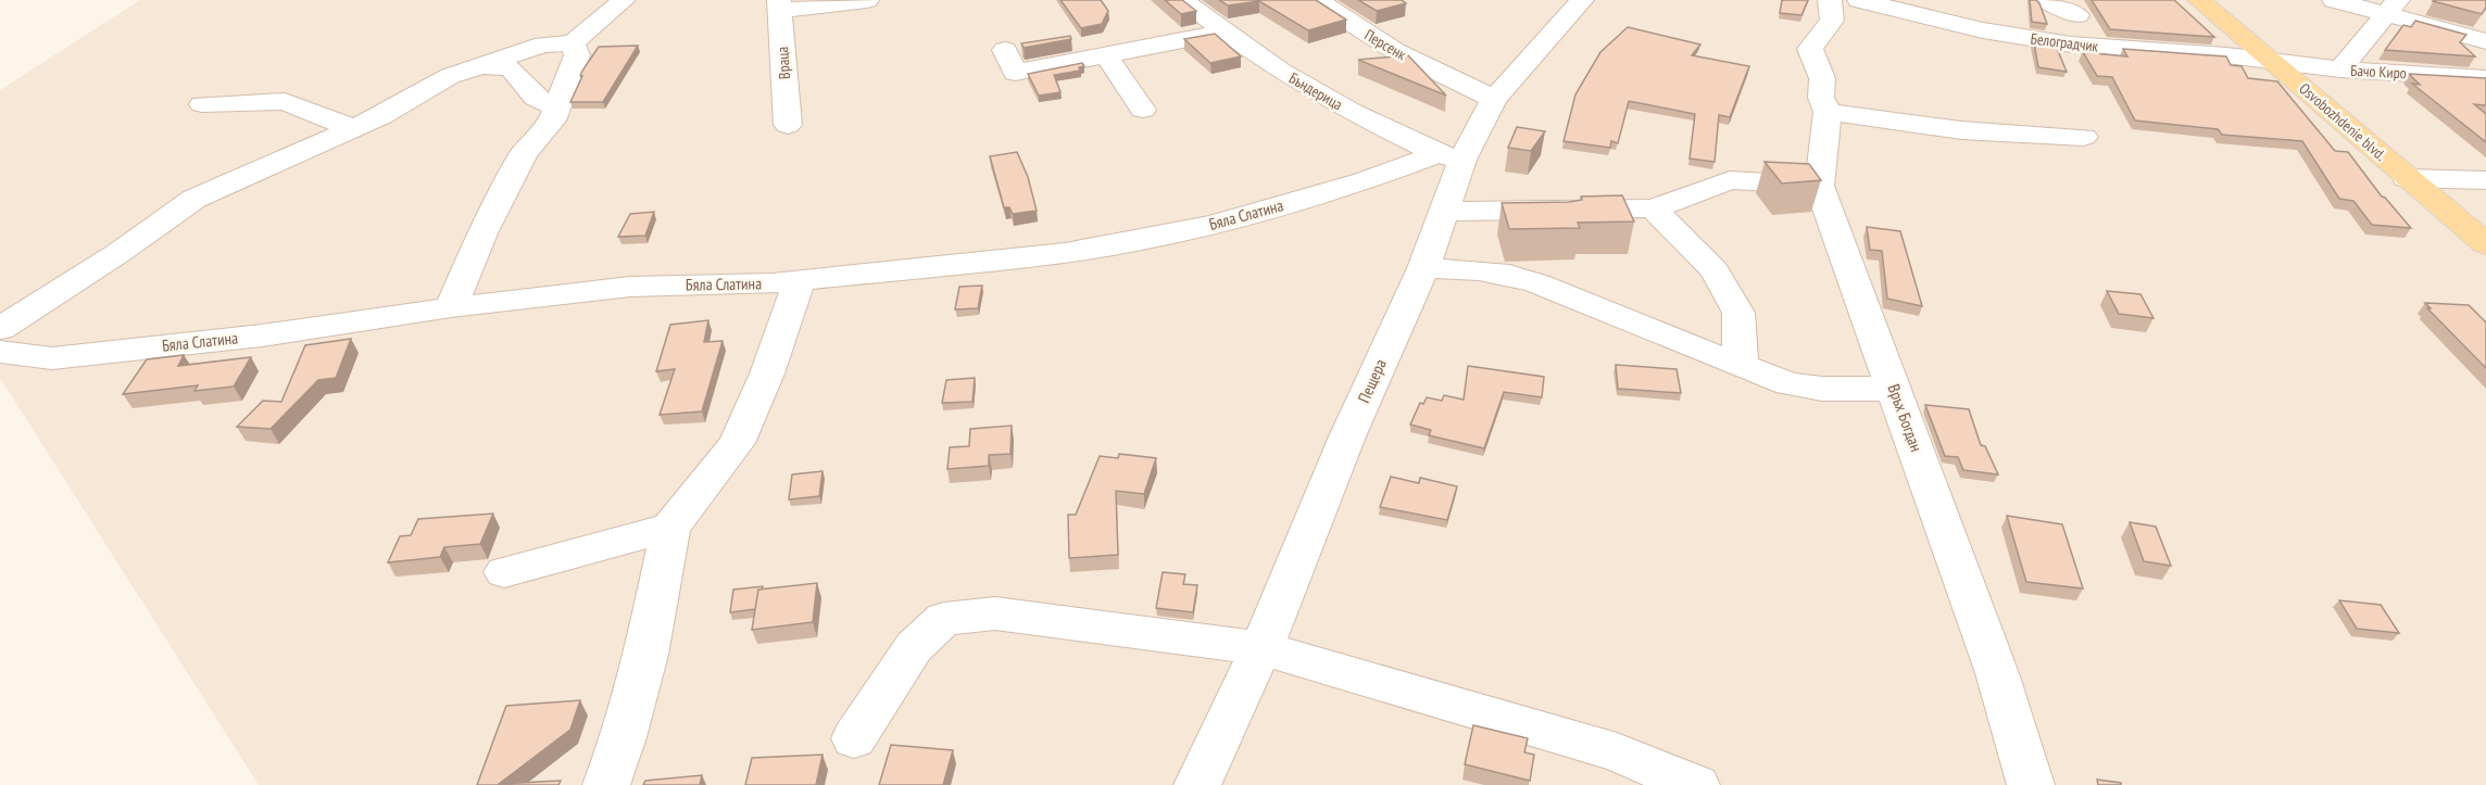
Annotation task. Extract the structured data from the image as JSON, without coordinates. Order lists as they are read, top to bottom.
{
  "streets": {
    "main road": ["Osvobozhdenie blvd."],
    "street": [
      "Белоградчик",
      "Персенк",
      "Враца",
      "Бачо Киро",
      "Бъндерица",
      "Бяла Слатина",
      "Пещера",
      "Връх Богдан"
    ]
  },
  "crossings": [
    ["Белоградчик", "Бачо Киро"],
    ["Белоградчик", "Osvobozhdenie blvd."],
    ["Персенк", "Пещера"],
    ["Бачо Киро", "Osvobozhdenie blvd."],
    ["Бъндерица", "Бяла Слатина"],
    ["Бъндерица", "Пещера"],
    ["Бяла Слатина", "Пещера"]
  ]
}
